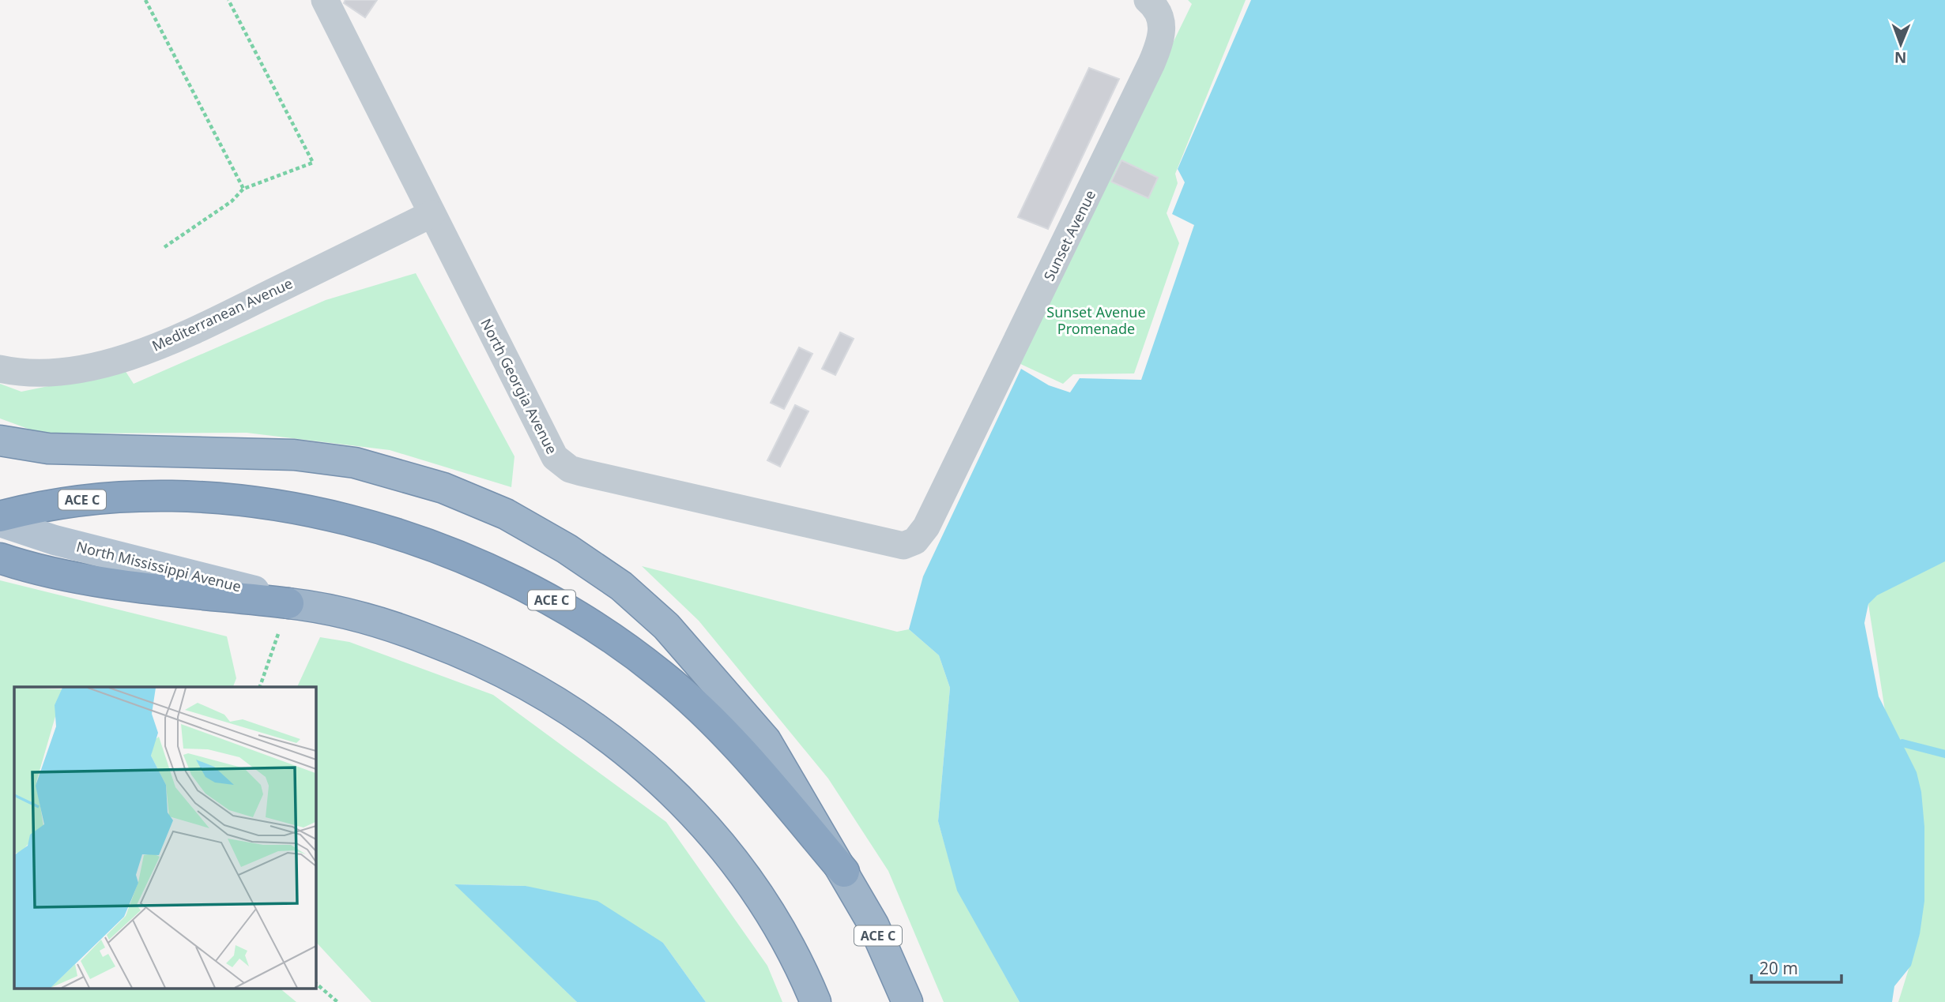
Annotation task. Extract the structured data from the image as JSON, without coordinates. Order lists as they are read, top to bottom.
{
  "streets": {
    "highway": ["ACE C"],
    "main road": ["North Mississippi Avenue"],
    "street": ["Sunset Avenue", "Mediterranean Avenue", "North Georgia Avenue"]
  },
  "crossings": [
    ["Sunset Avenue", "North Georgia Avenue"],
    ["Mediterranean Avenue", "North Georgia Avenue"]
  ],
  "parks": ["Sunset Avenue Promenade"],
  "scale_bar": "20 m",
  "north": "bottom"
}
